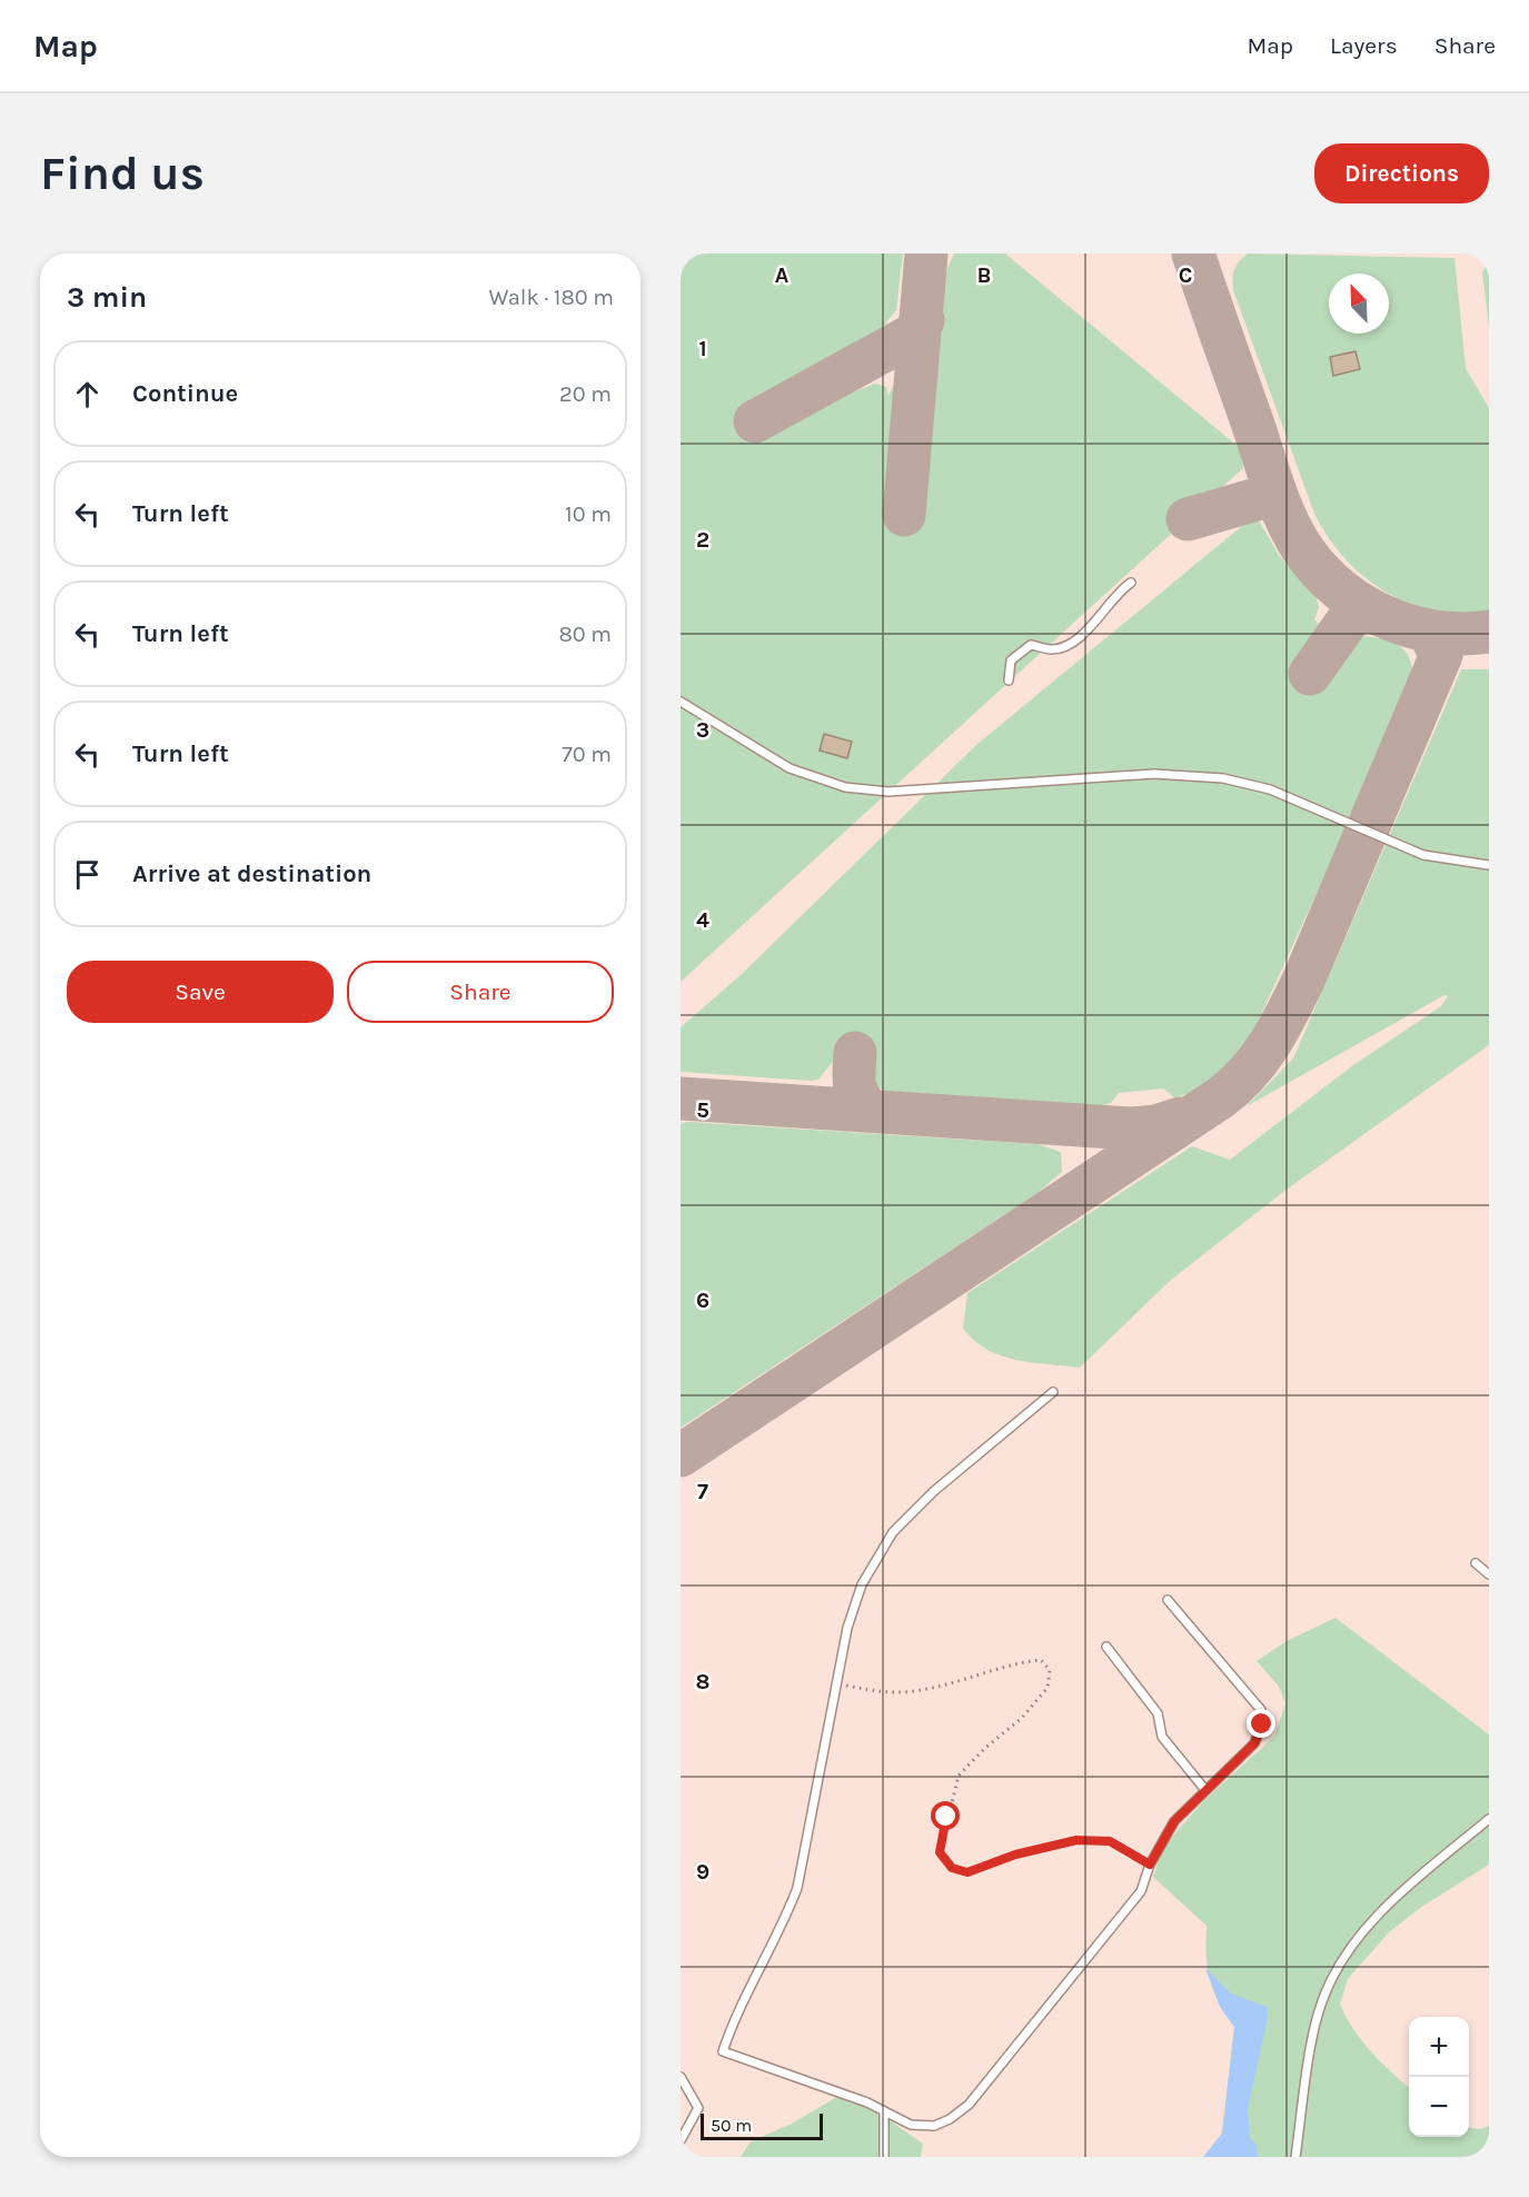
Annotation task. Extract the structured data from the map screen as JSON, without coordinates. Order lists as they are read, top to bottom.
{
  "scale_bar": "50 m",
  "north": "top left",
  "page": {
    "header": "Map",
    "nav": ["Map", "Layers", "Share"],
    "buttons": [
      "Directions",
      ["Save", "Share"]
    ],
    "title": "Find us",
    "heading": ["3 min", "Walk · 180 m"],
    "list": [
      ["Continue", "20 m"],
      ["Turn left", "10 m"],
      ["Turn left", "80 m"],
      ["Turn left", "70 m"],
      "Arrive at destination"
    ],
    "map_buttons": ["+", "−"],
    "scale": "50 m"
  },
  "grid": {
    "columns": ["A", "B", "C"],
    "rows": [
      "1",
      "2",
      "3",
      "4",
      "5",
      "6",
      "7",
      "8",
      "9"
    ]
  }
}
